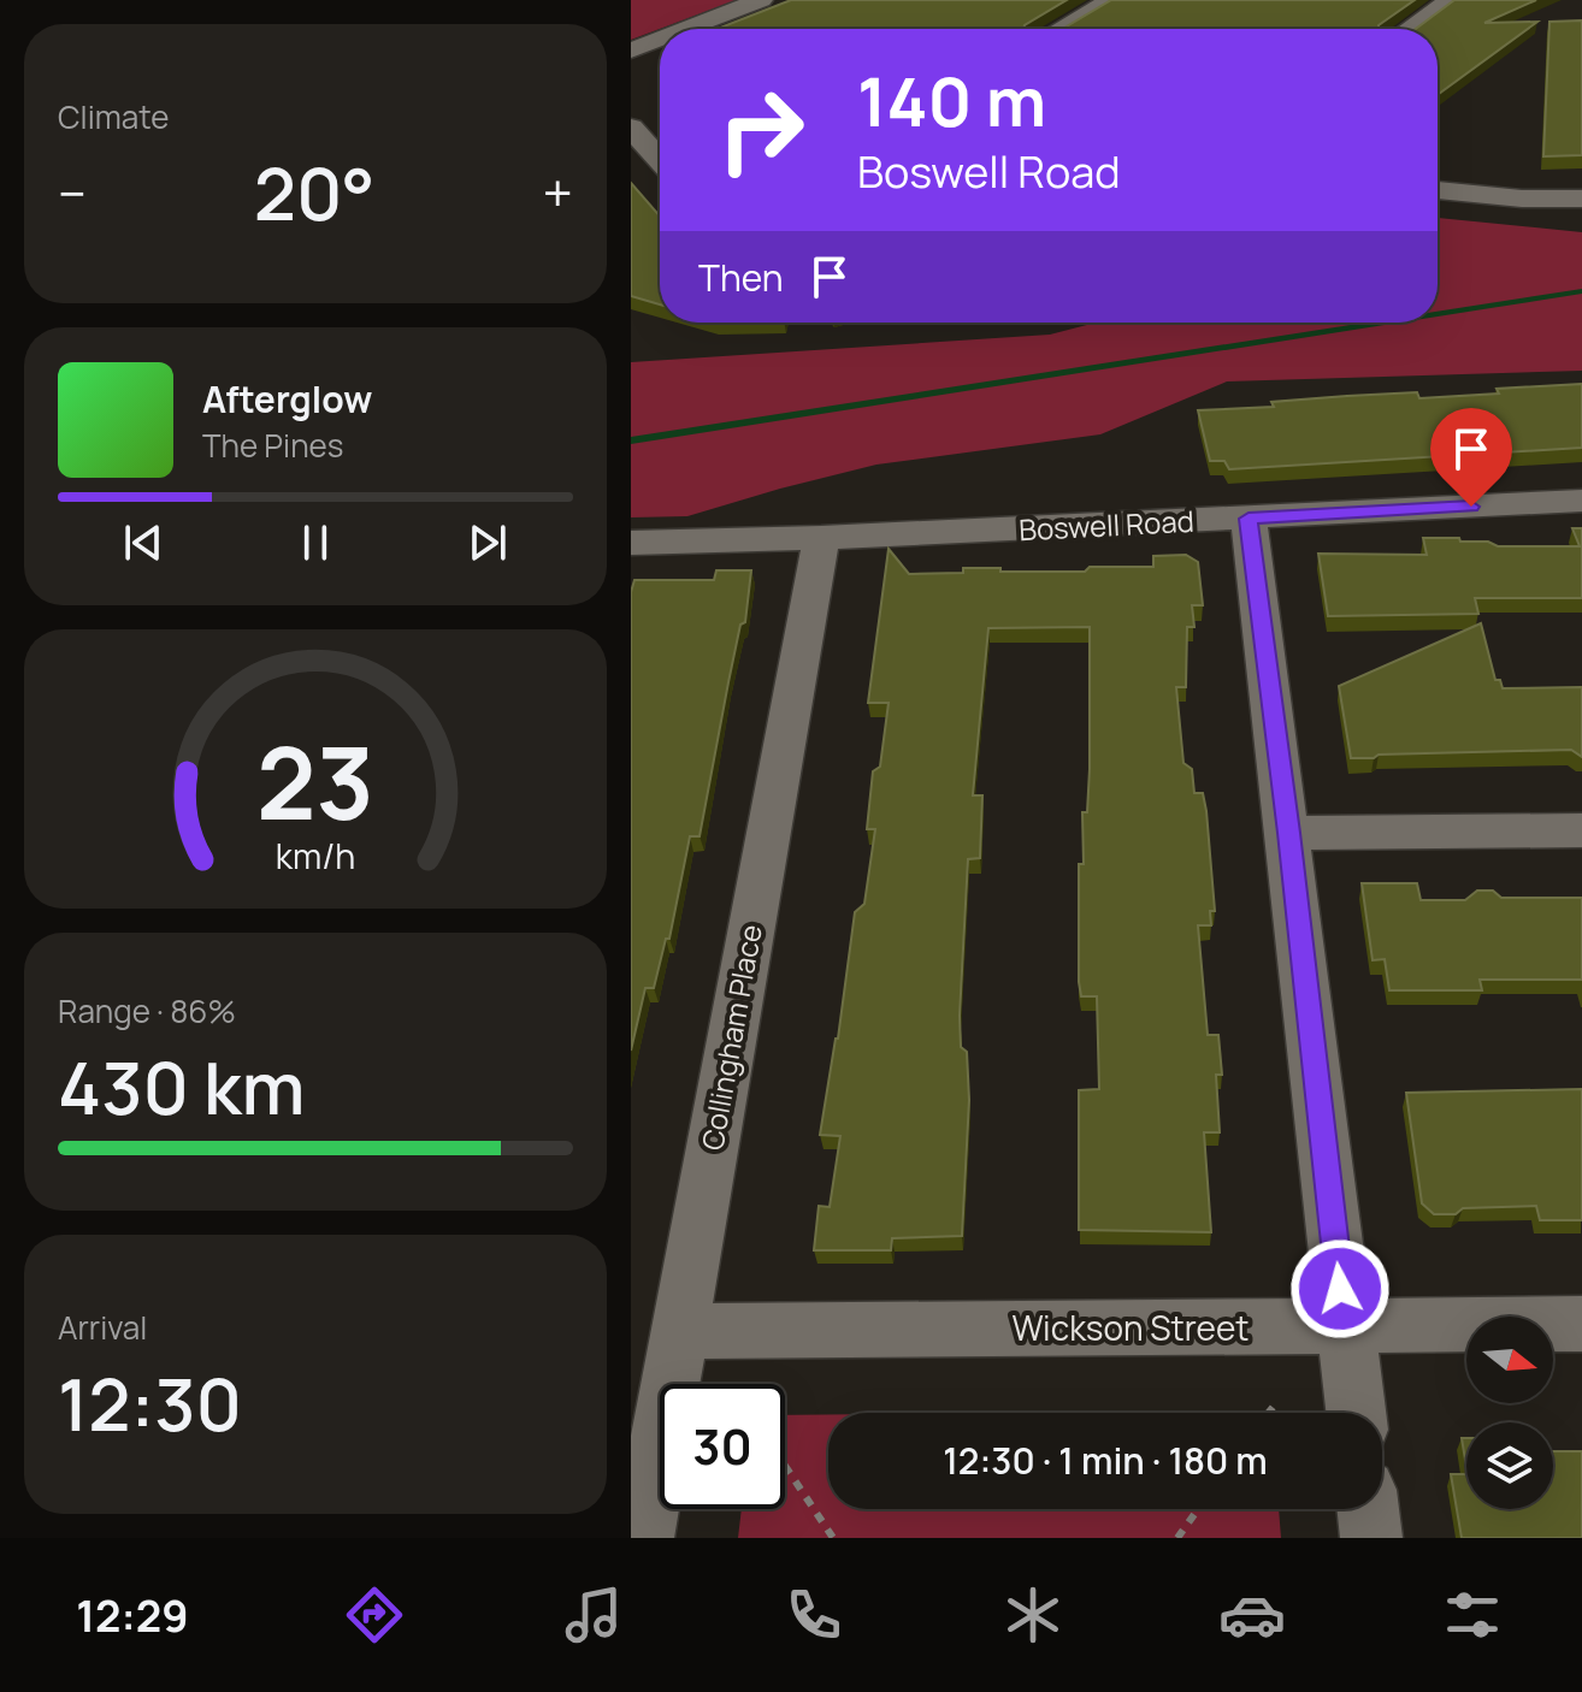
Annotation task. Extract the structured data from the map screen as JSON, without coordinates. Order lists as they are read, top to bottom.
{
  "streets": {
    "street": ["Boswell Road", "Collingham Place", "Wickson Street"]
  },
  "crossings": [
    ["Boswell Road", "Collingham Place"],
    ["Collingham Place", "Wickson Street"]
  ],
  "north": "right",
  "page": {
    "tile": [
      "Climate",
      ["Range · 86%", "430 km"],
      ["Arrival", "12:30"]
    ],
    "turn": ["140 m", "Boswell Road"],
    "heat": ["−", "20°", "+"],
    "then": "Then",
    "song": ["Afterglow", "The Pines"],
    "limit": "30",
    "trip": "12:30 · 1 min · 180 m",
    "tabs": "12:29",
    "gauge": ["23", "km/h"]
  }
}
